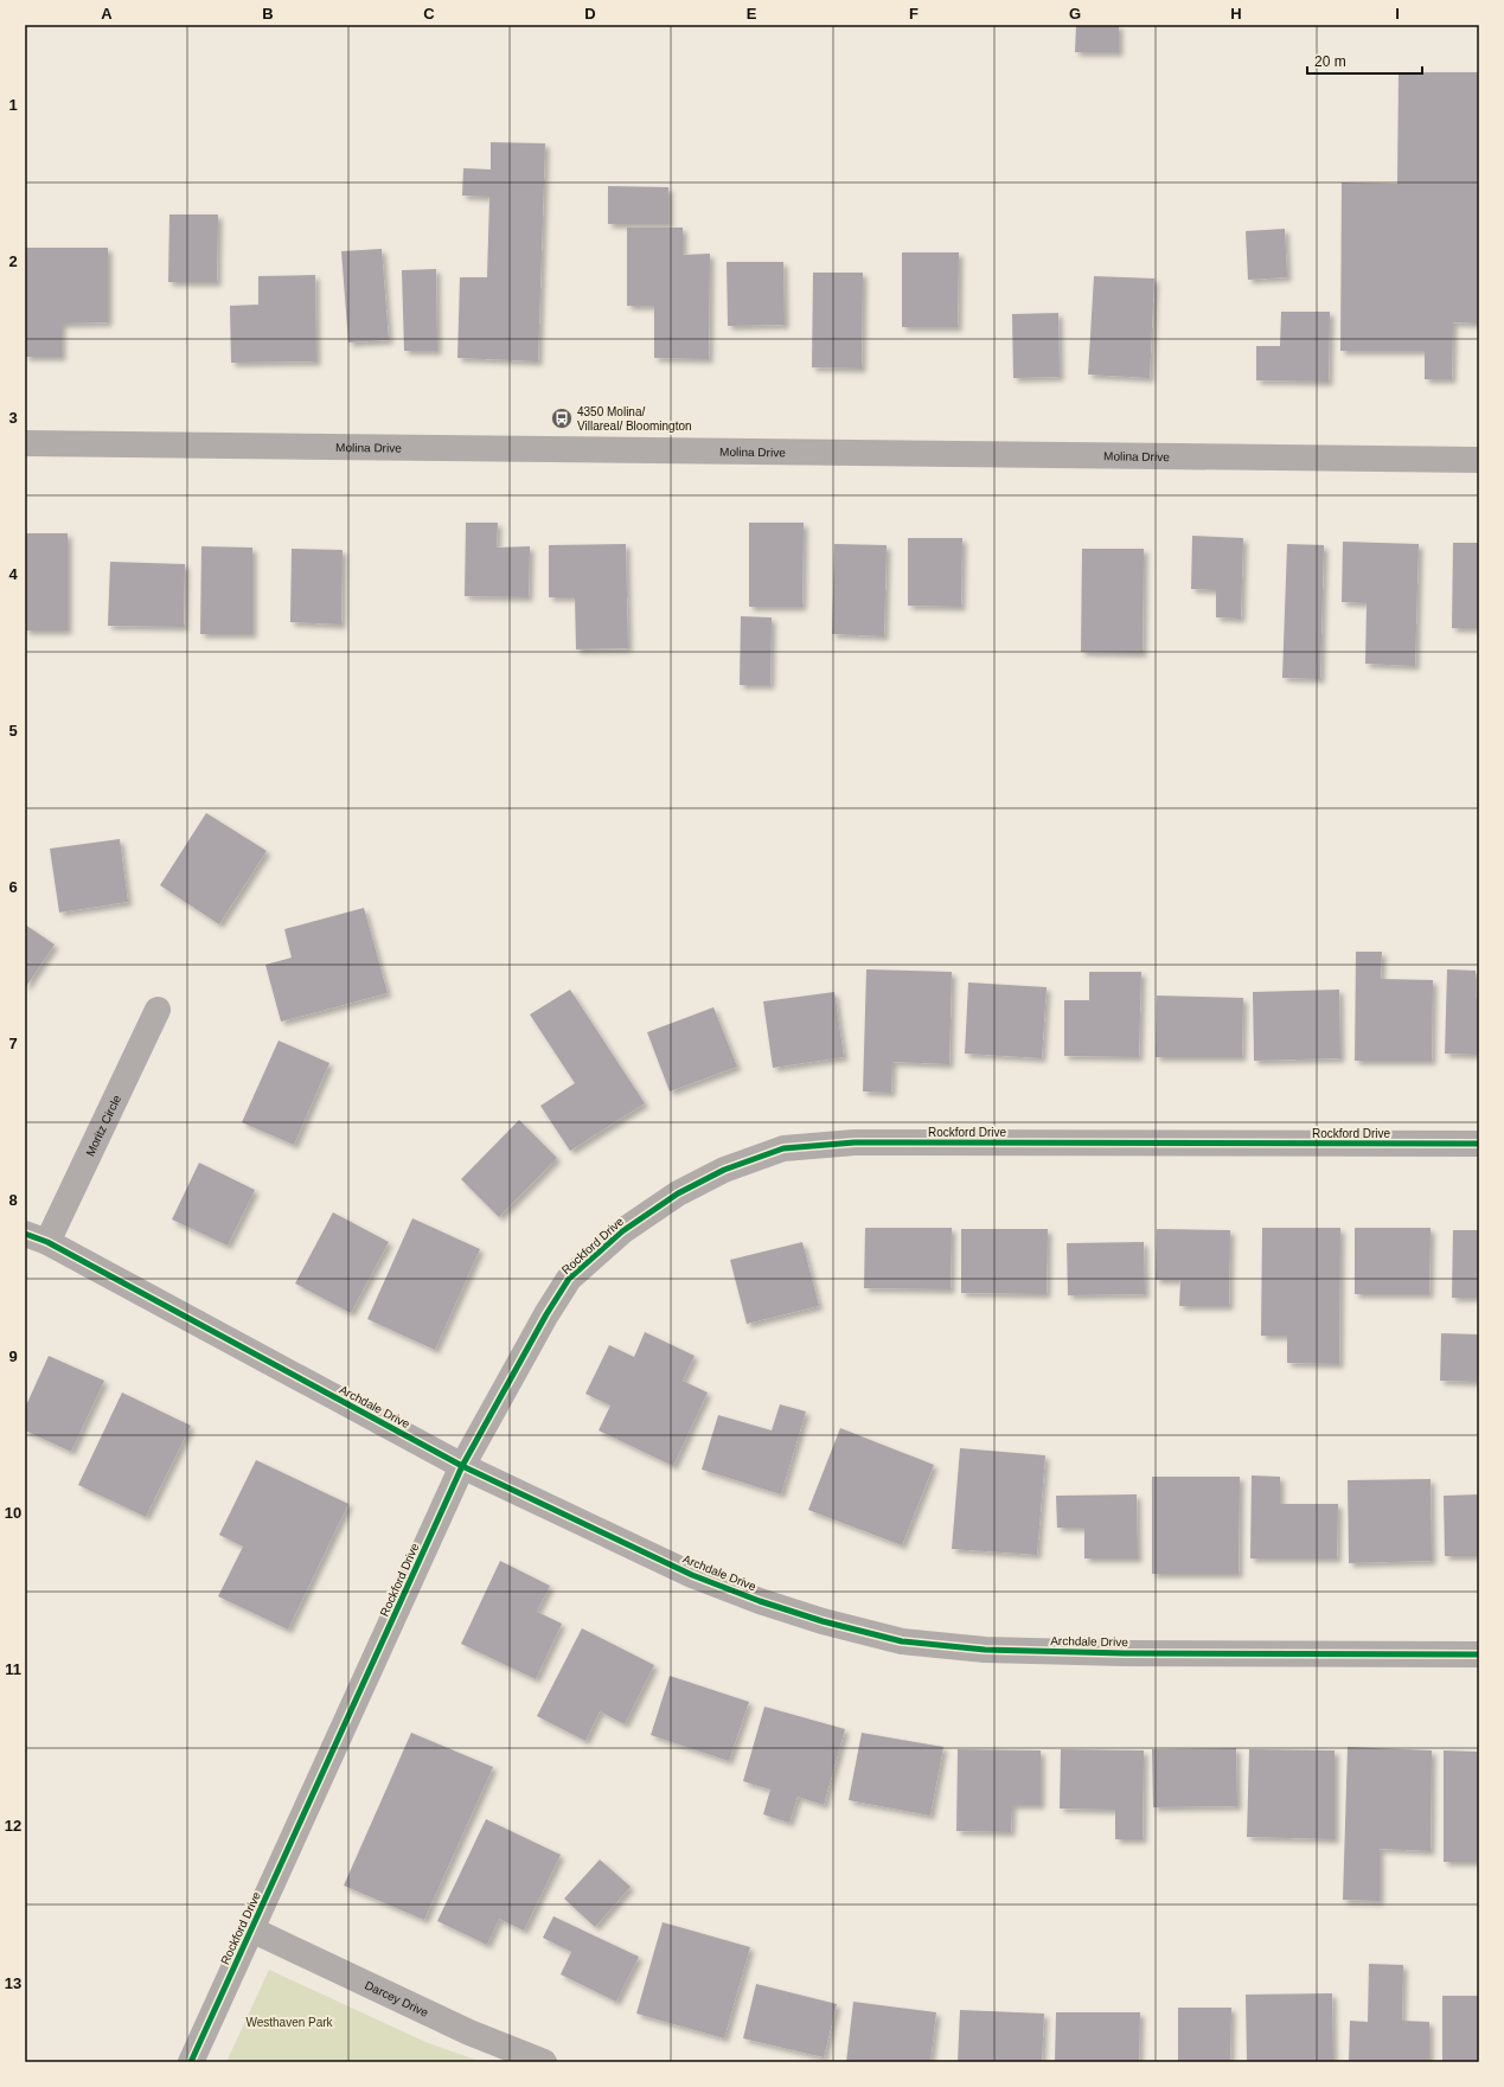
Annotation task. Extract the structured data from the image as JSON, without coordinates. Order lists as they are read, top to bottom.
{
  "streets": {
    "street": [
      "Molina Drive",
      "Moritz Circle",
      "Rockford Drive",
      "Archdale Drive",
      "Darcey Drive"
    ]
  },
  "crossings": [
    ["Moritz Circle", "Archdale Drive"],
    ["Rockford Drive", "Archdale Drive"],
    ["Rockford Drive", "Darcey Drive"]
  ],
  "parks": ["Westhaven Park"],
  "places": {
    "bus stop": ["4350 Molina/ Villareal/ Bloomington"]
  },
  "scale_bar": "20 m",
  "grid": {
    "columns": [
      "A",
      "B",
      "C",
      "D",
      "E",
      "F",
      "G",
      "H",
      "I"
    ],
    "rows": [
      "1",
      "2",
      "3",
      "4",
      "5",
      "6",
      "7",
      "8",
      "9",
      "10",
      "11",
      "12",
      "13"
    ]
  }
}
